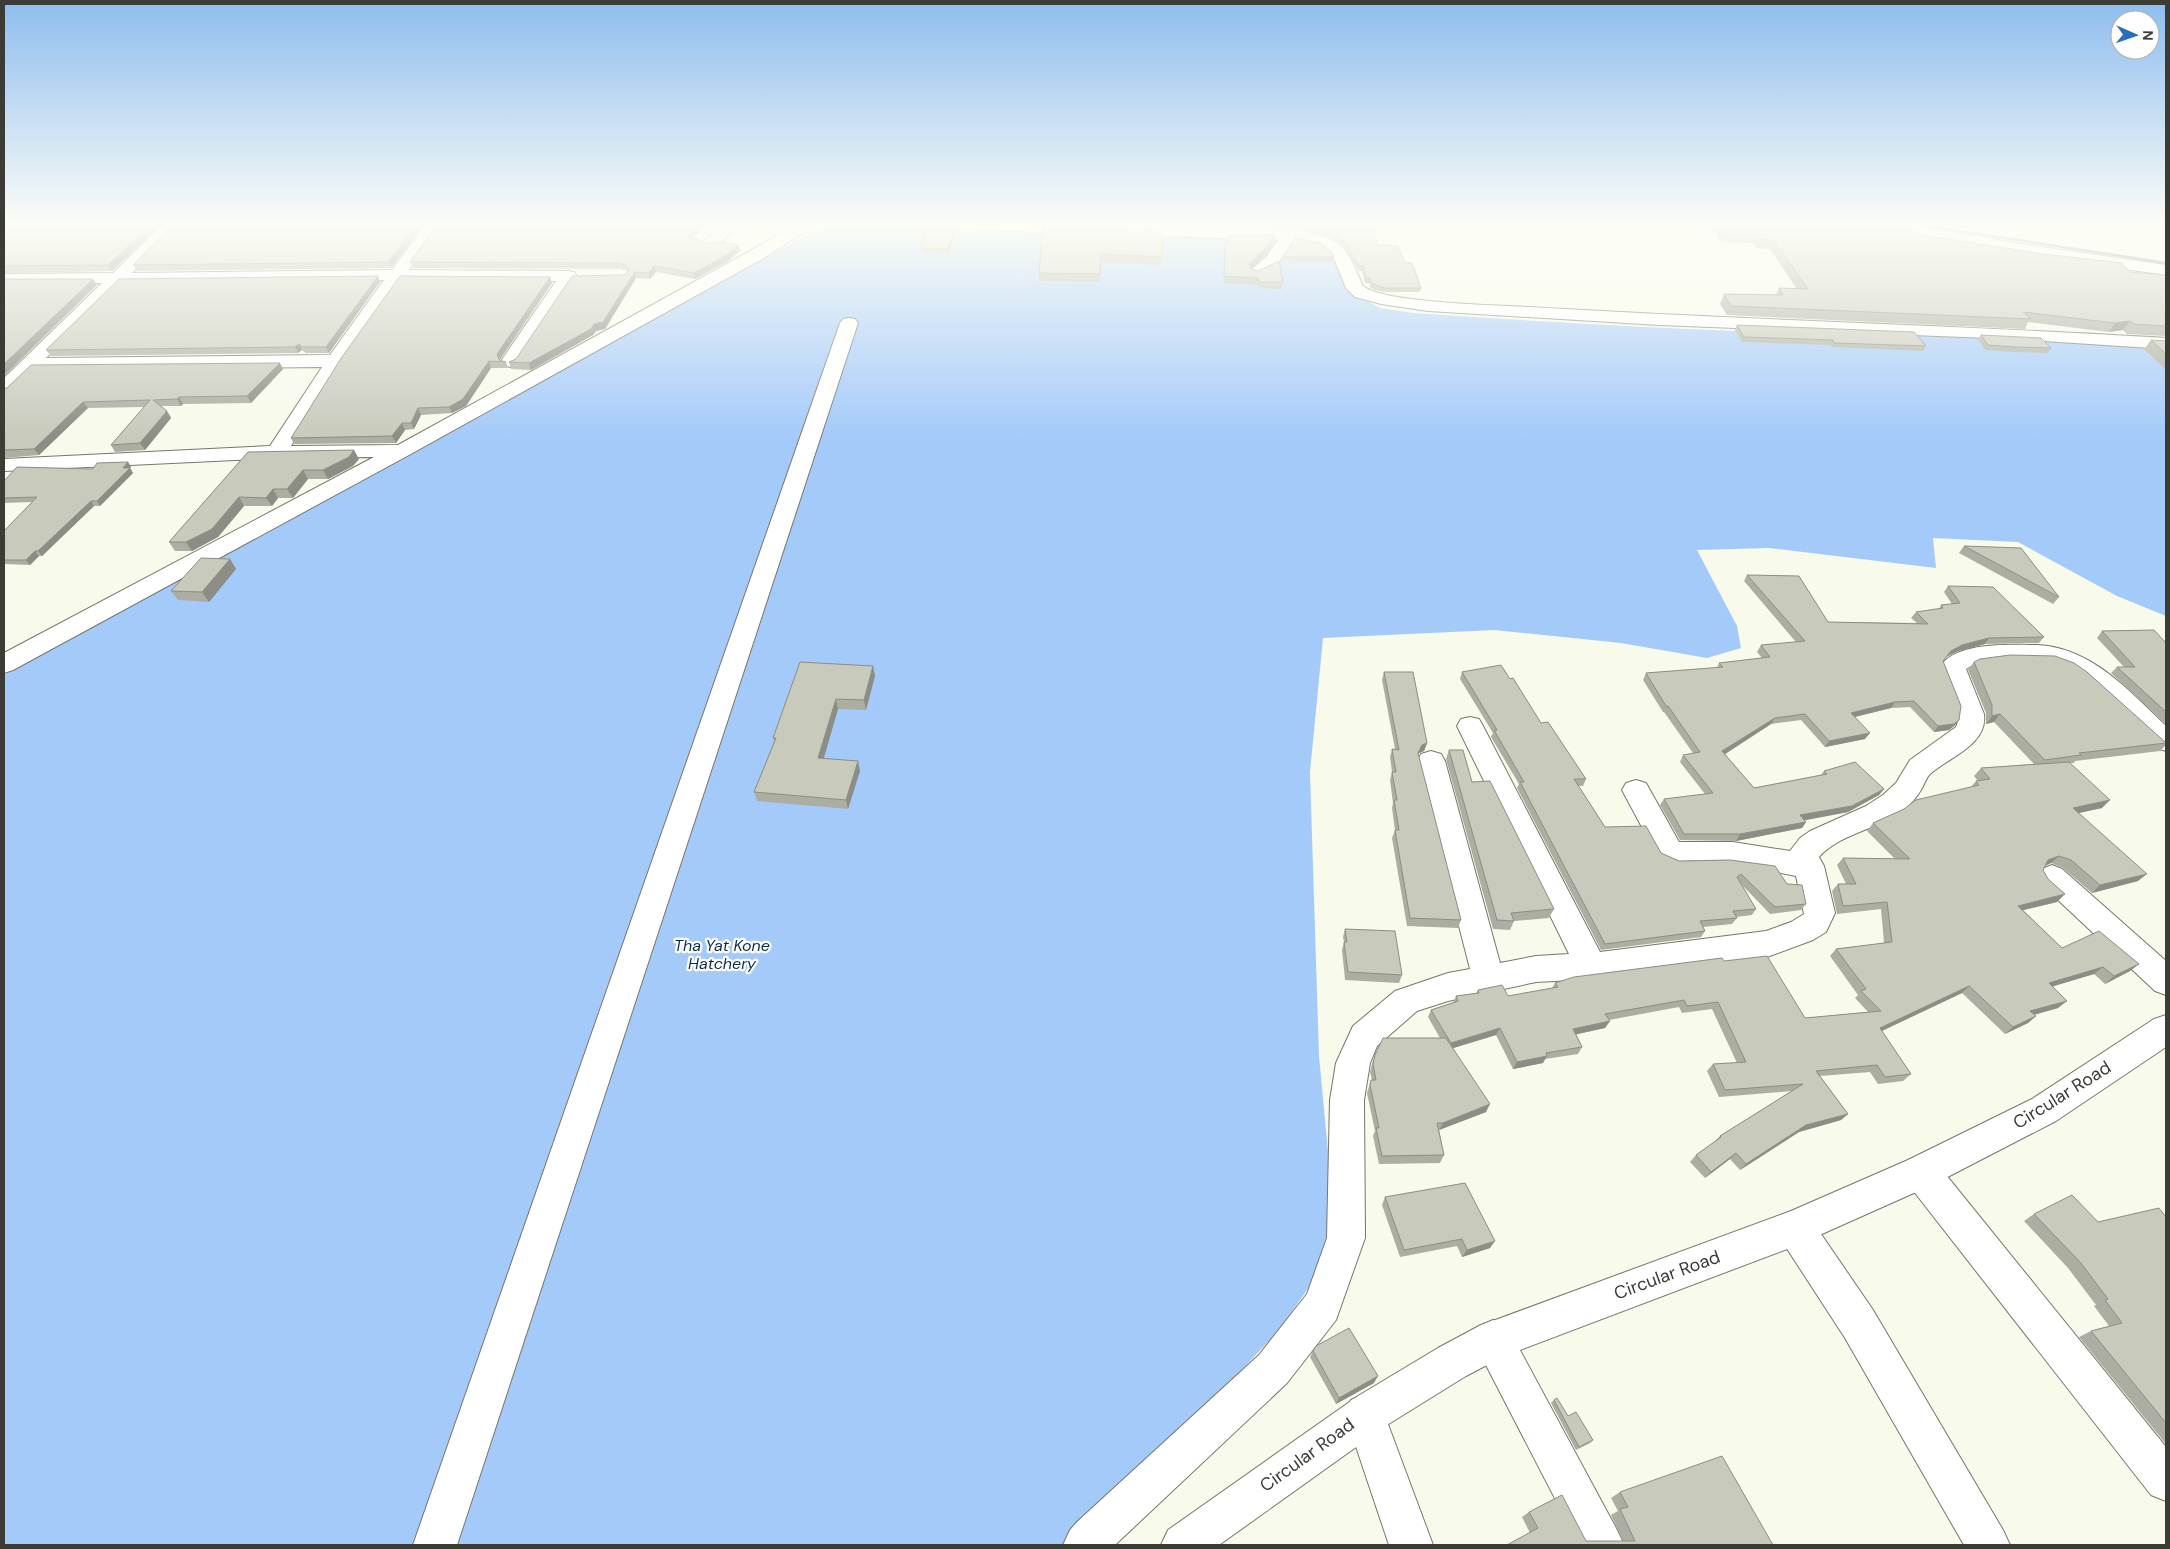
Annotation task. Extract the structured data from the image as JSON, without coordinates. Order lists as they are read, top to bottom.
{
  "streets": {
    "street": ["Circular Road"]
  },
  "water": ["Tha Yat Kone Hatchery"],
  "north": "right"
}
